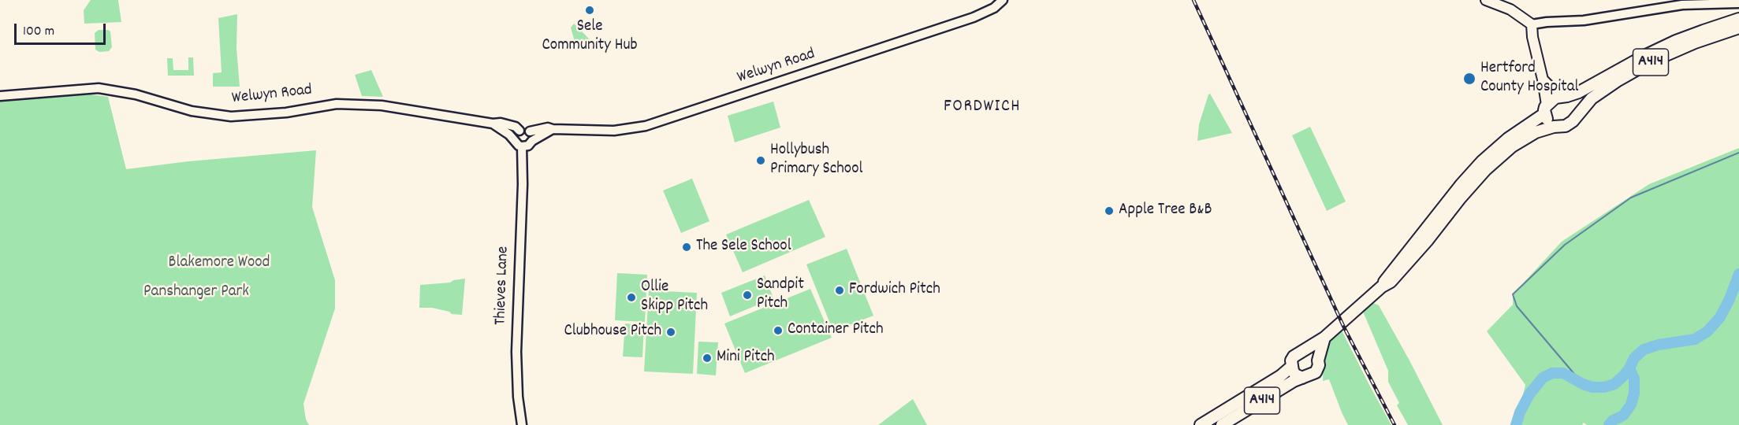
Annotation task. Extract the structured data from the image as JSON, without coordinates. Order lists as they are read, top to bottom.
{
  "streets": {
    "highway": ["A414"],
    "main road": ["Welwyn Road", "Thieves Lane"]
  },
  "crossings": [
    ["Welwyn Road", "Thieves Lane"]
  ],
  "districts": ["FORDWICH"],
  "parks": ["Blakemore Wood", "Panshanger Park"],
  "places": [
    "Sele Community Hub",
    "Hertford County Hospital",
    "Hollybush Primary School",
    "Apple Tree B&B",
    "The Sele School",
    "Fordwich Pitch",
    "Sandpit Pitch",
    "Ollie Skipp Pitch",
    "Container Pitch",
    "Clubhouse Pitch",
    "Mini Pitch"
  ],
  "scale_bar": "100 m"
}
